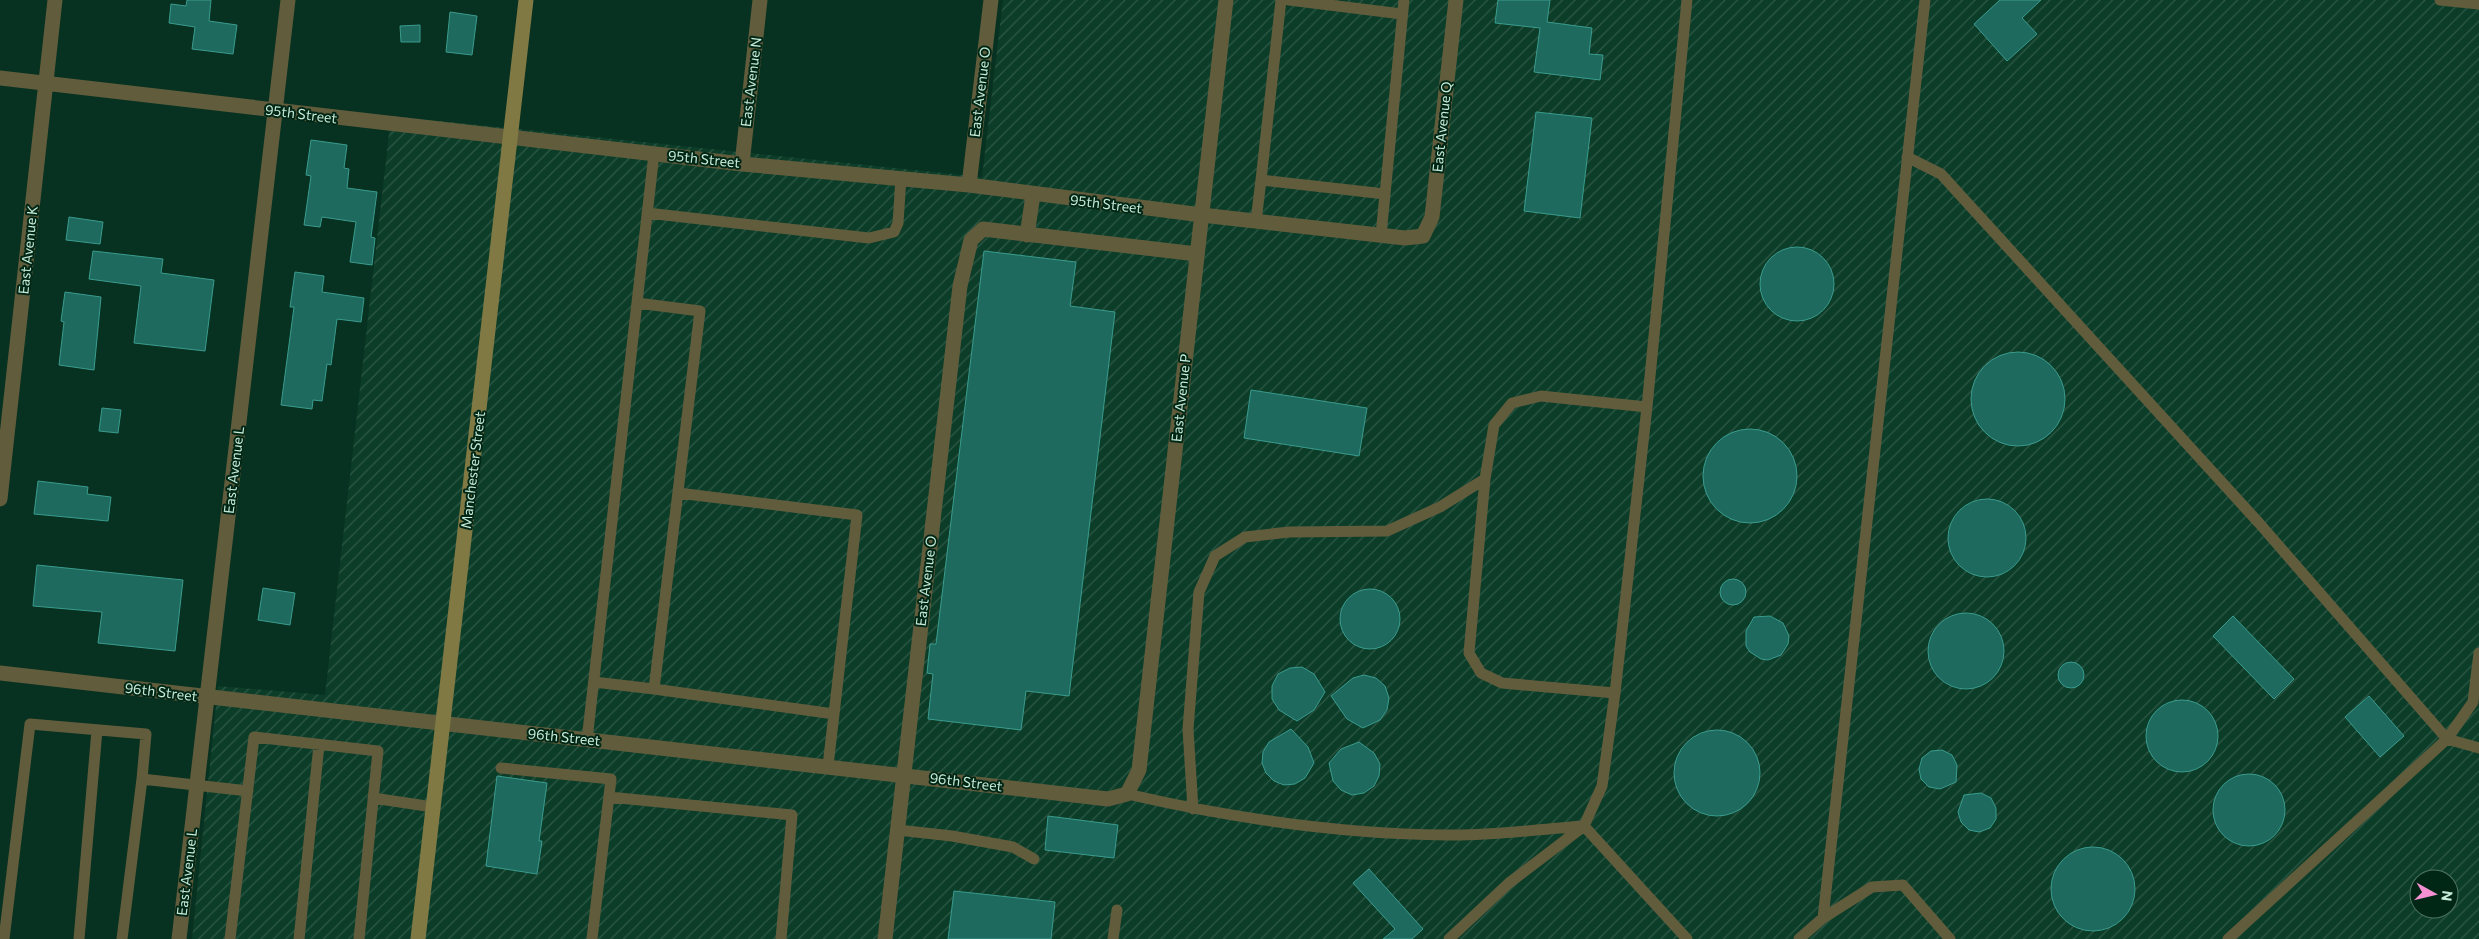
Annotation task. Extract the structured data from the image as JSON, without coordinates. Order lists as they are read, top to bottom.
{
  "streets": {
    "street": [
      "East Avenue N",
      "East Avenue O",
      "95th Street",
      "East Avenue Q",
      "East Avenue K",
      "East Avenue P",
      "East Avenue L",
      "Manchester Street",
      "96th Street"
    ]
  },
  "crossings": [
    ["East Avenue N", "95th Street"],
    ["East Avenue O", "95th Street"],
    ["East Avenue O", "96th Street"],
    ["95th Street", "East Avenue Q"],
    ["95th Street", "East Avenue K"],
    ["95th Street", "East Avenue P"],
    ["95th Street", "East Avenue L"],
    ["95th Street", "Manchester Street"],
    ["East Avenue P", "96th Street"],
    ["East Avenue L", "96th Street"],
    ["Manchester Street", "96th Street"]
  ],
  "north": "right"
}
